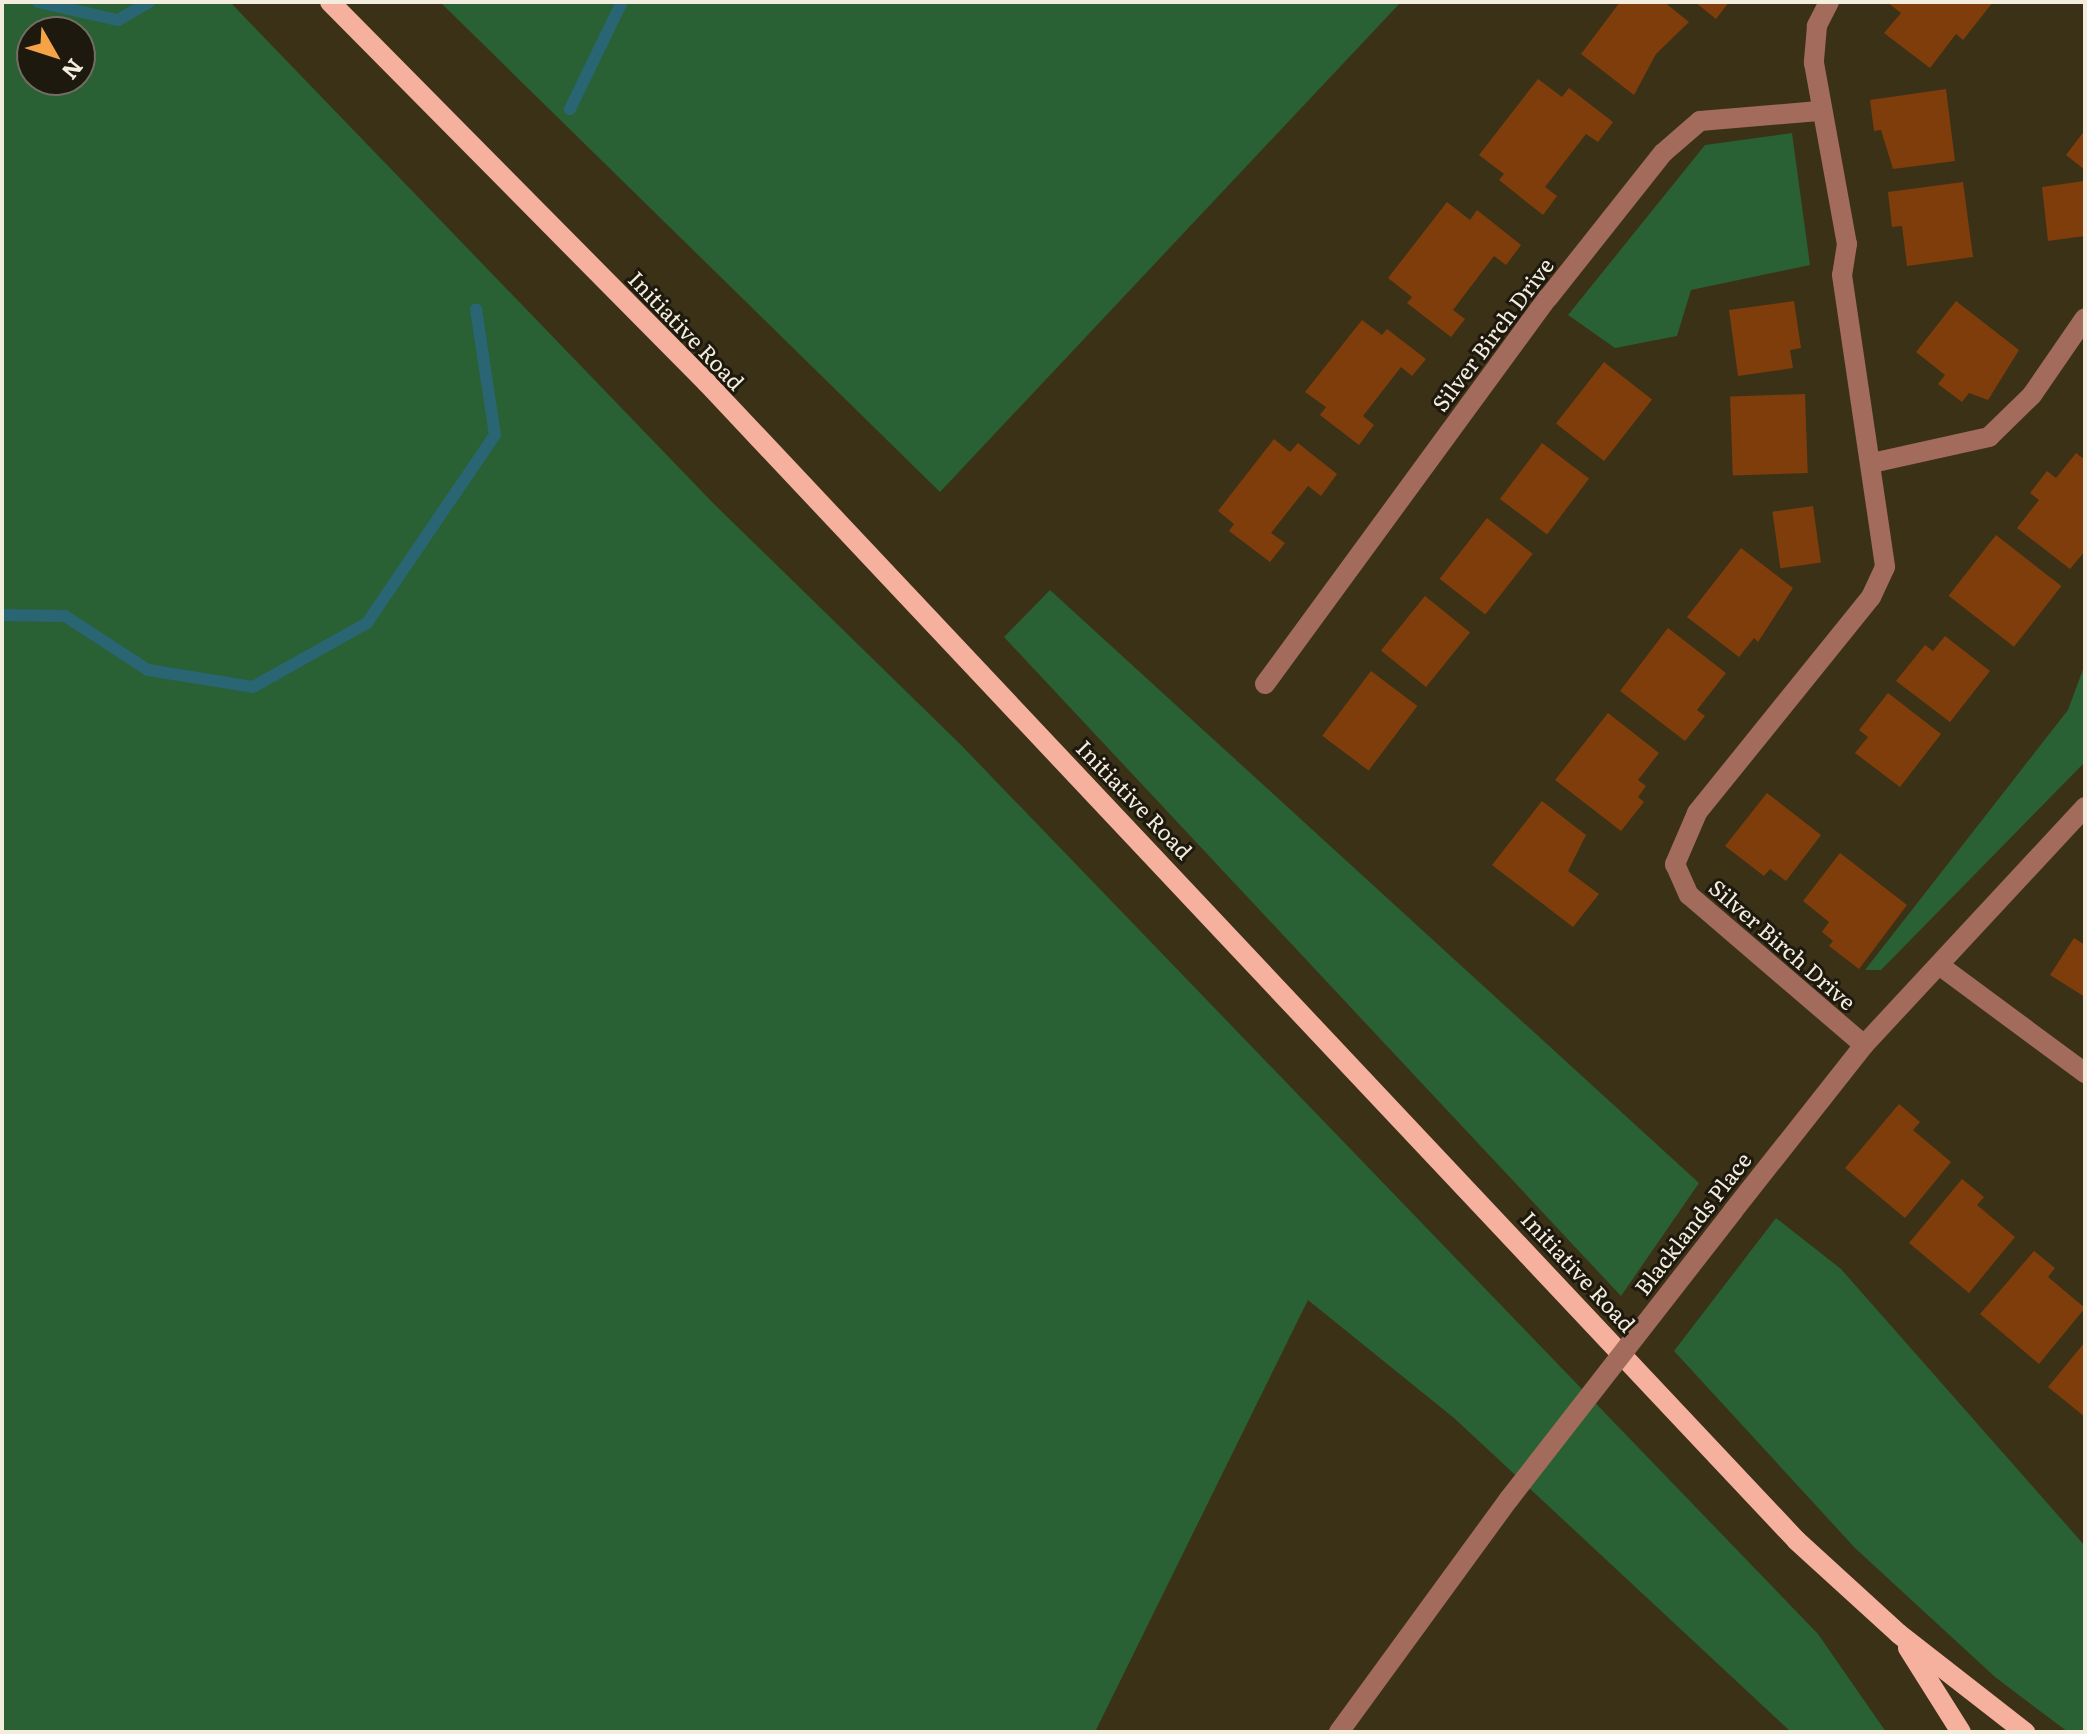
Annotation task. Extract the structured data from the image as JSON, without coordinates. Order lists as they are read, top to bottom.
{
  "streets": {
    "main road": ["Initiative Road"],
    "street": ["Silver Birch Drive", "Blacklands Place"]
  },
  "crossings": [
    ["Silver Birch Drive", "Blacklands Place"]
  ],
  "north": "bottom right"
}
